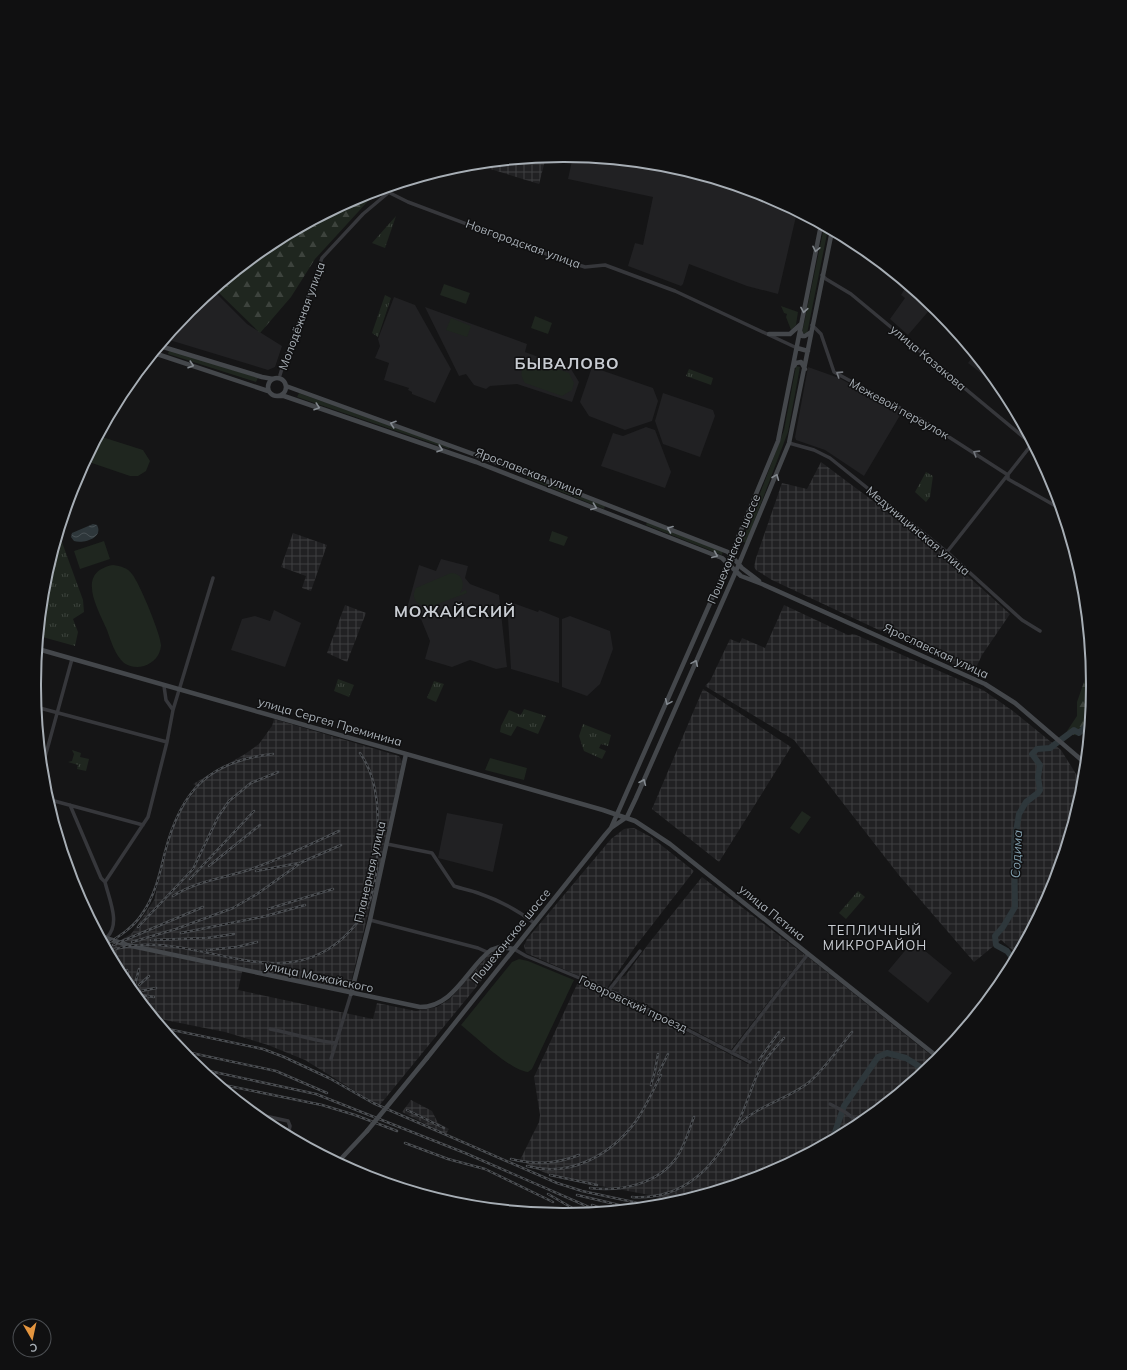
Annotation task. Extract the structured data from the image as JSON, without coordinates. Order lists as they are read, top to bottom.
{
  "streets": {
    "main road": [
      "Ярославская улица",
      "Пошехонское шоссе",
      "улица Сергея Преминина",
      "Планерная улица",
      "улица Петина",
      "улица Можайского"
    ],
    "street": [
      "Новгородская улица",
      "Молодёжная улица",
      "улица Казакова",
      "Межевой переулок",
      "Медуницинская улица",
      "Говоровский проезд"
    ]
  },
  "crossings": [
    ["Новгородская улица", "Молодёжная улица"],
    ["Новгородская улица", "Пошехонское шоссе"],
    ["улица Казакова", "Пошехонское шоссе"],
    ["Межевой переулок", "Пошехонское шоссе"],
    ["Ярославская улица", "Пошехонское шоссе"],
    ["Медуницинская улица", "Пошехонское шоссе"],
    ["Пошехонское шоссе", "улица Сергея Преминина"],
    ["Пошехонское шоссе", "улица Петина"],
    ["Пошехонское шоссе", "Говоровский проезд"],
    ["улица Сергея Преминина", "Планерная улица"],
    ["Планерная улица", "улица Можайского"]
  ],
  "one_way": ["Межевой переулок"],
  "districts": ["БЫВАЛОВО", "МОЖАЙСКИЙ", "ТЕПЛИЧНЫЙ МИКРОРАЙОН"],
  "water": ["Содима"],
  "north": "bottom"
}
